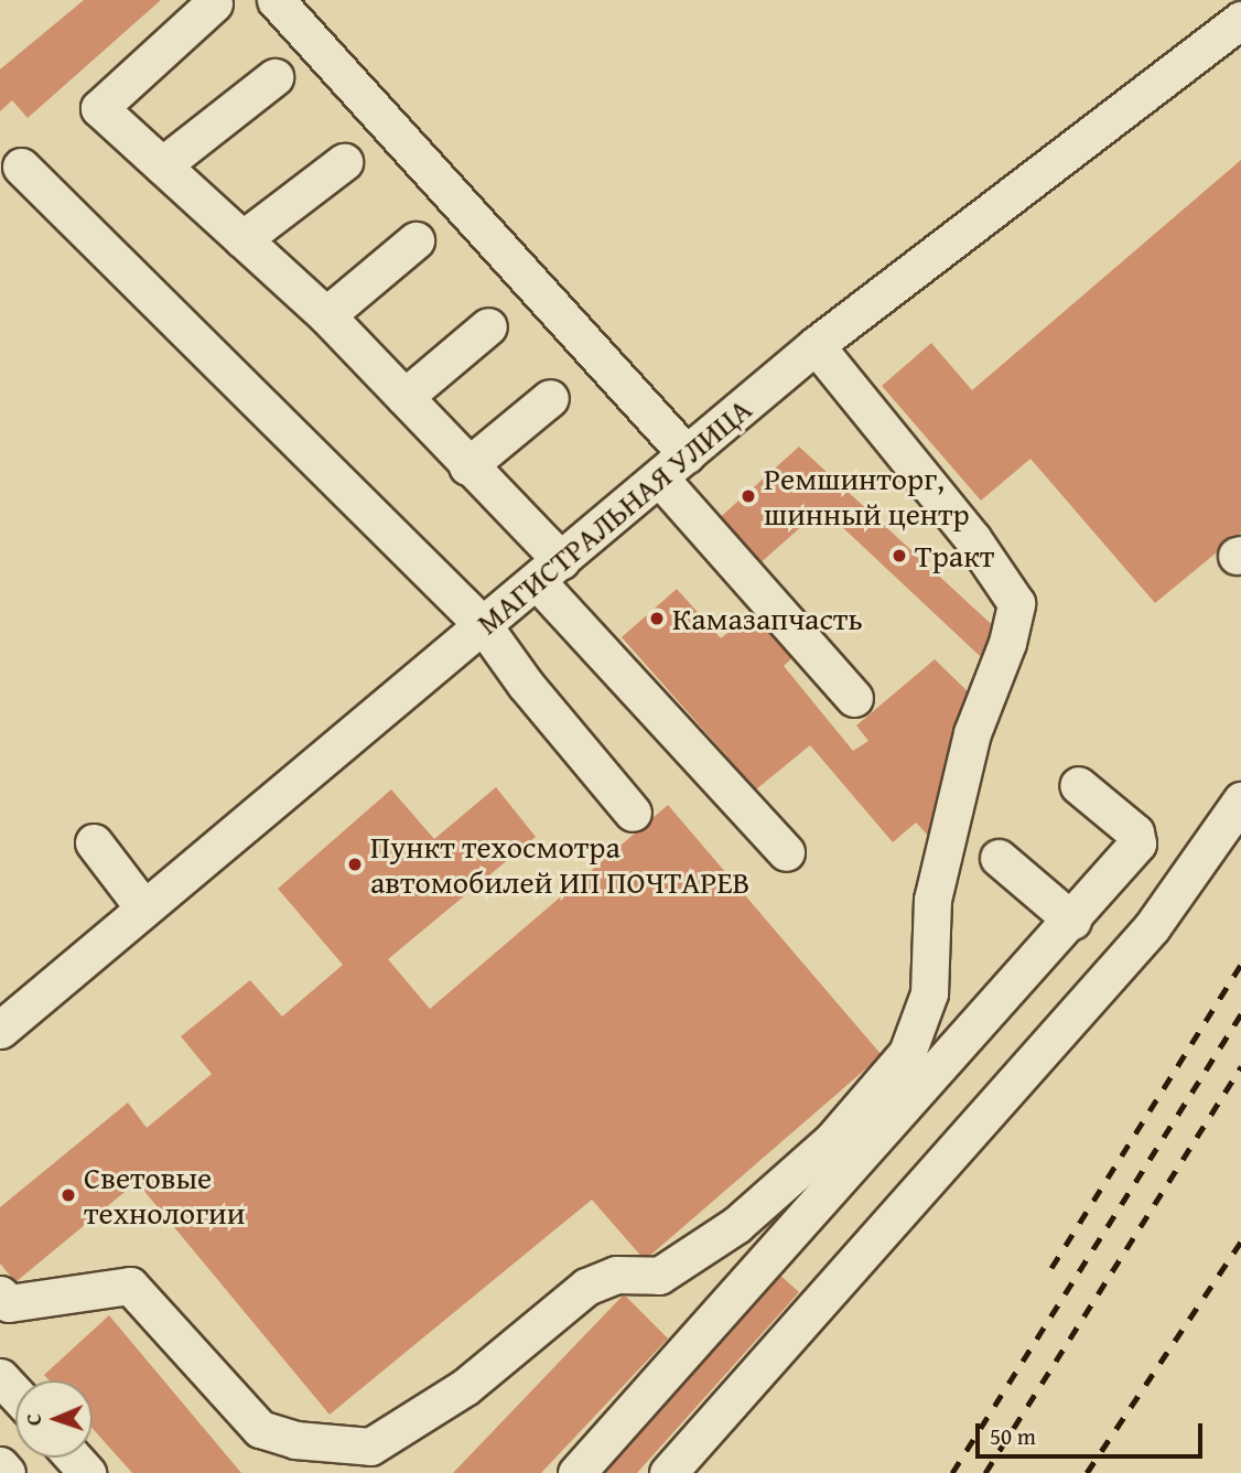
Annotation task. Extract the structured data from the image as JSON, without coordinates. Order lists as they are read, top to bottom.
{
  "streets": {
    "street": ["МАГИСТРАЛЬНАЯ УЛИЦА"]
  },
  "places": [
    "Ремшинторг, шинный центр",
    "Тракт",
    "Камазапчасть",
    "Пункт техосмотра автомобилей ИП ПОЧТАРЕВ",
    "Световые технологии"
  ],
  "scale_bar": "50 m",
  "north": "left"
}
